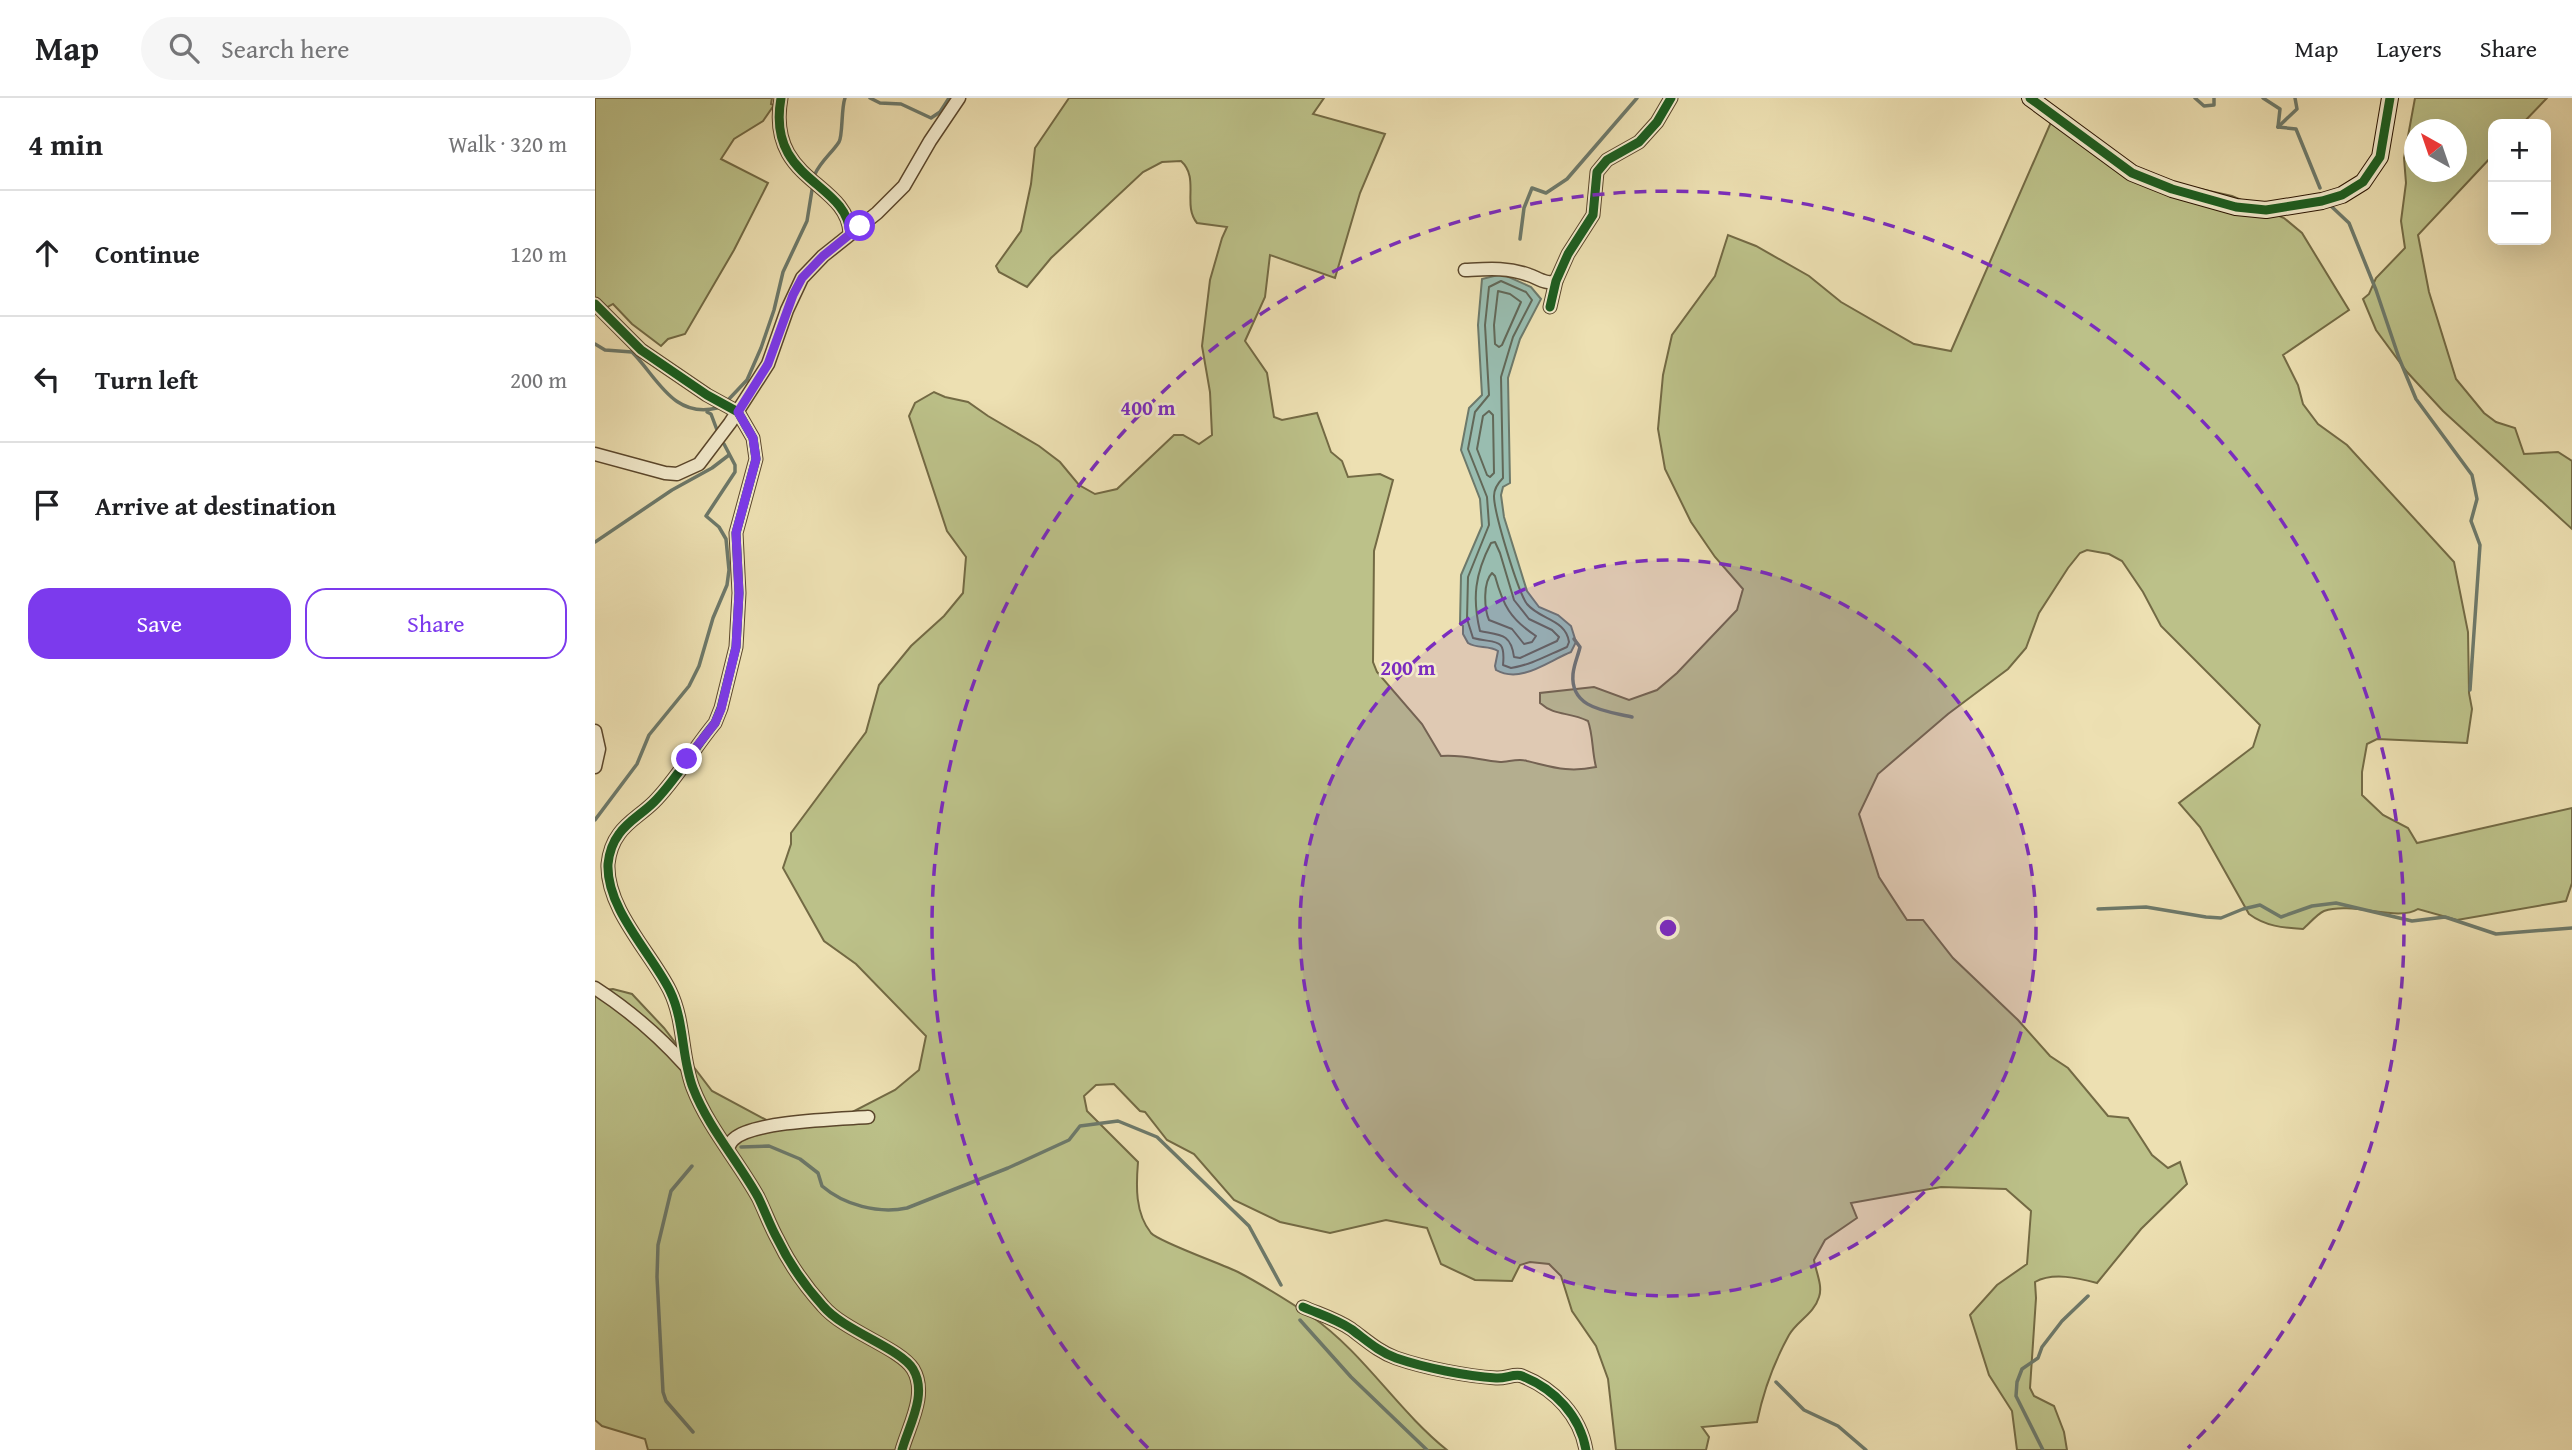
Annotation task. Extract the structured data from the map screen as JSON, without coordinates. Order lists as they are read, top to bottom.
{
  "north": "top left",
  "page": {
    "header": "Map",
    "search": "Search here",
    "nav": ["Map", "Layers", "Share"],
    "heading": ["4 min", "Walk · 320 m"],
    "map_buttons": ["+", "−"],
    "list": [
      ["Continue", "120 m"],
      ["Turn left", "200 m"],
      "Arrive at destination"
    ],
    "buttons": ["Save", "Share"]
  },
  "rings": ["400 m", "200 m"]
}
